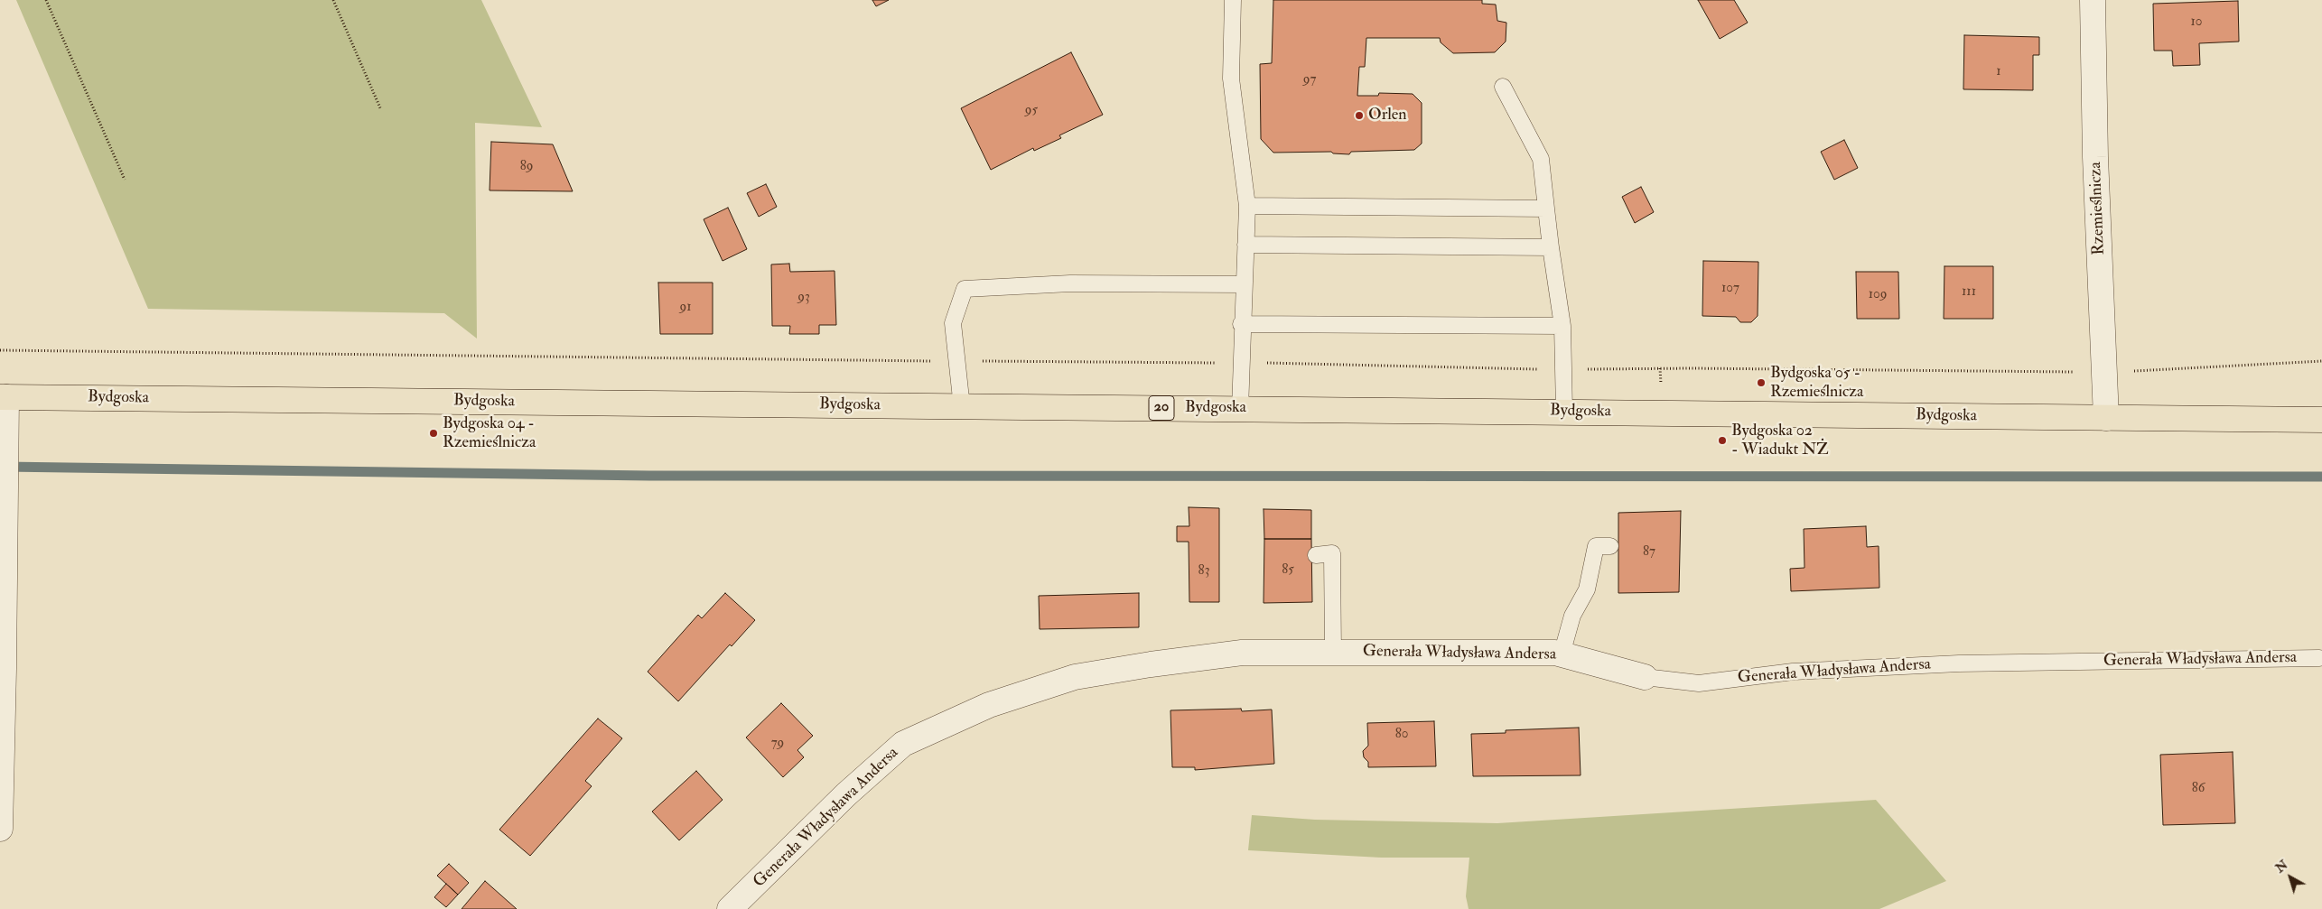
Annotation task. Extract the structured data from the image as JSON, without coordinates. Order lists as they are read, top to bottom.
{
  "streets": {
    "main road": ["Bydgoska", "20"],
    "street": ["Rzemieślnicza", "Generała Władysława Andersa"]
  },
  "crossings": [
    ["Rzemieślnicza", "Bydgoska"]
  ],
  "places": [
    "Orlen",
    "Bydgoska 05 - Rzemieślnicza",
    "Bydgoska 04 - Rzemieślnicza",
    "Bydgoska 02 - Wiadukt NŻ"
  ],
  "house_numbers": [
    "10",
    "1",
    "97",
    "95",
    "89",
    "107",
    "111",
    "109",
    "93",
    "91",
    "87",
    "85",
    "83",
    "80",
    "79",
    "86"
  ],
  "north": "top left"
}
